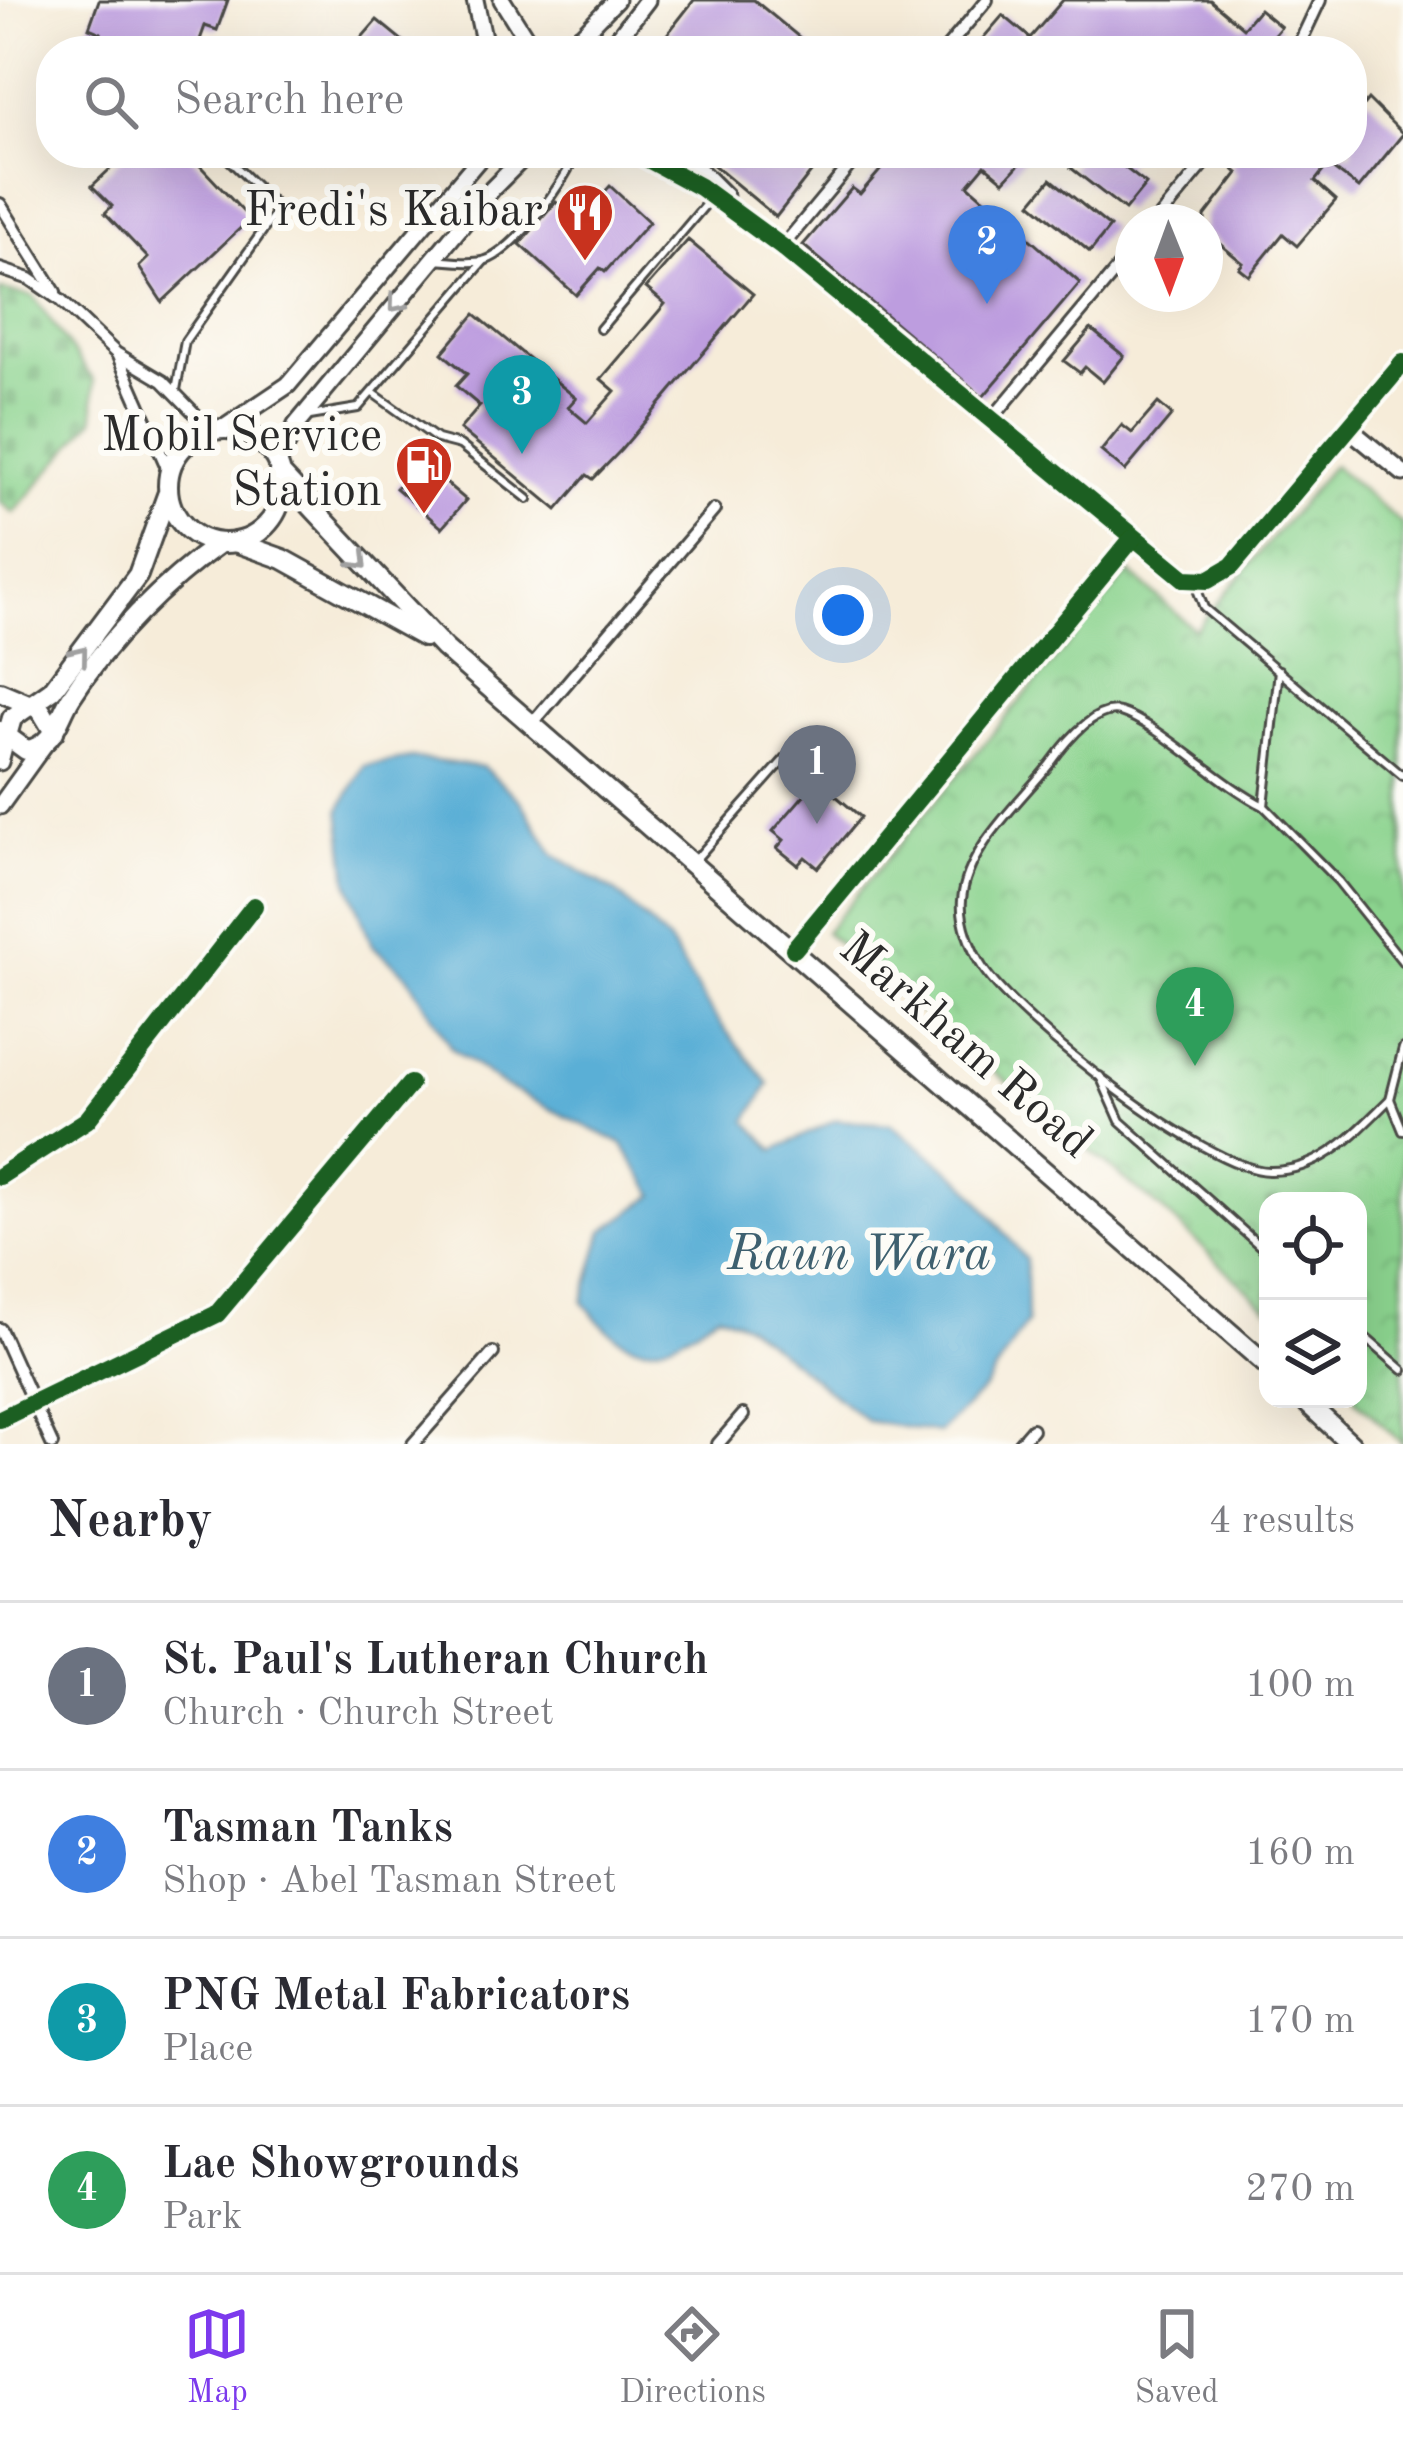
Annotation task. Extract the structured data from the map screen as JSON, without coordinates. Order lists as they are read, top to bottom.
{
  "streets": {
    "main road": ["Markham Road"]
  },
  "water": ["Raun Wara"],
  "places": {
    "restaurant": ["Fredi's Kaibar"],
    "fuel station": ["Mobil Service Station"]
  },
  "north": "bottom",
  "page": {
    "search": "Search here",
    "pins": [
      "2",
      "3",
      "1",
      "4"
    ],
    "heading": ["Nearby", "4 results"],
    "list": [
      {
        "mark": "1",
        "name": "St. Paul's Lutheran Church",
        "note": "Church · Church Street",
        "value": "100 m"
      },
      {
        "mark": "2",
        "name": "Tasman Tanks",
        "note": "Shop · Abel Tasman Street",
        "value": "160 m"
      },
      {
        "mark": "3",
        "name": "PNG Metal Fabricators",
        "note": "Place",
        "value": "170 m"
      },
      {
        "mark": "4",
        "name": "Lae Showgrounds",
        "note": "Park",
        "value": "270 m"
      }
    ],
    "nav": ["Map", "Directions", "Saved"]
  }
}
